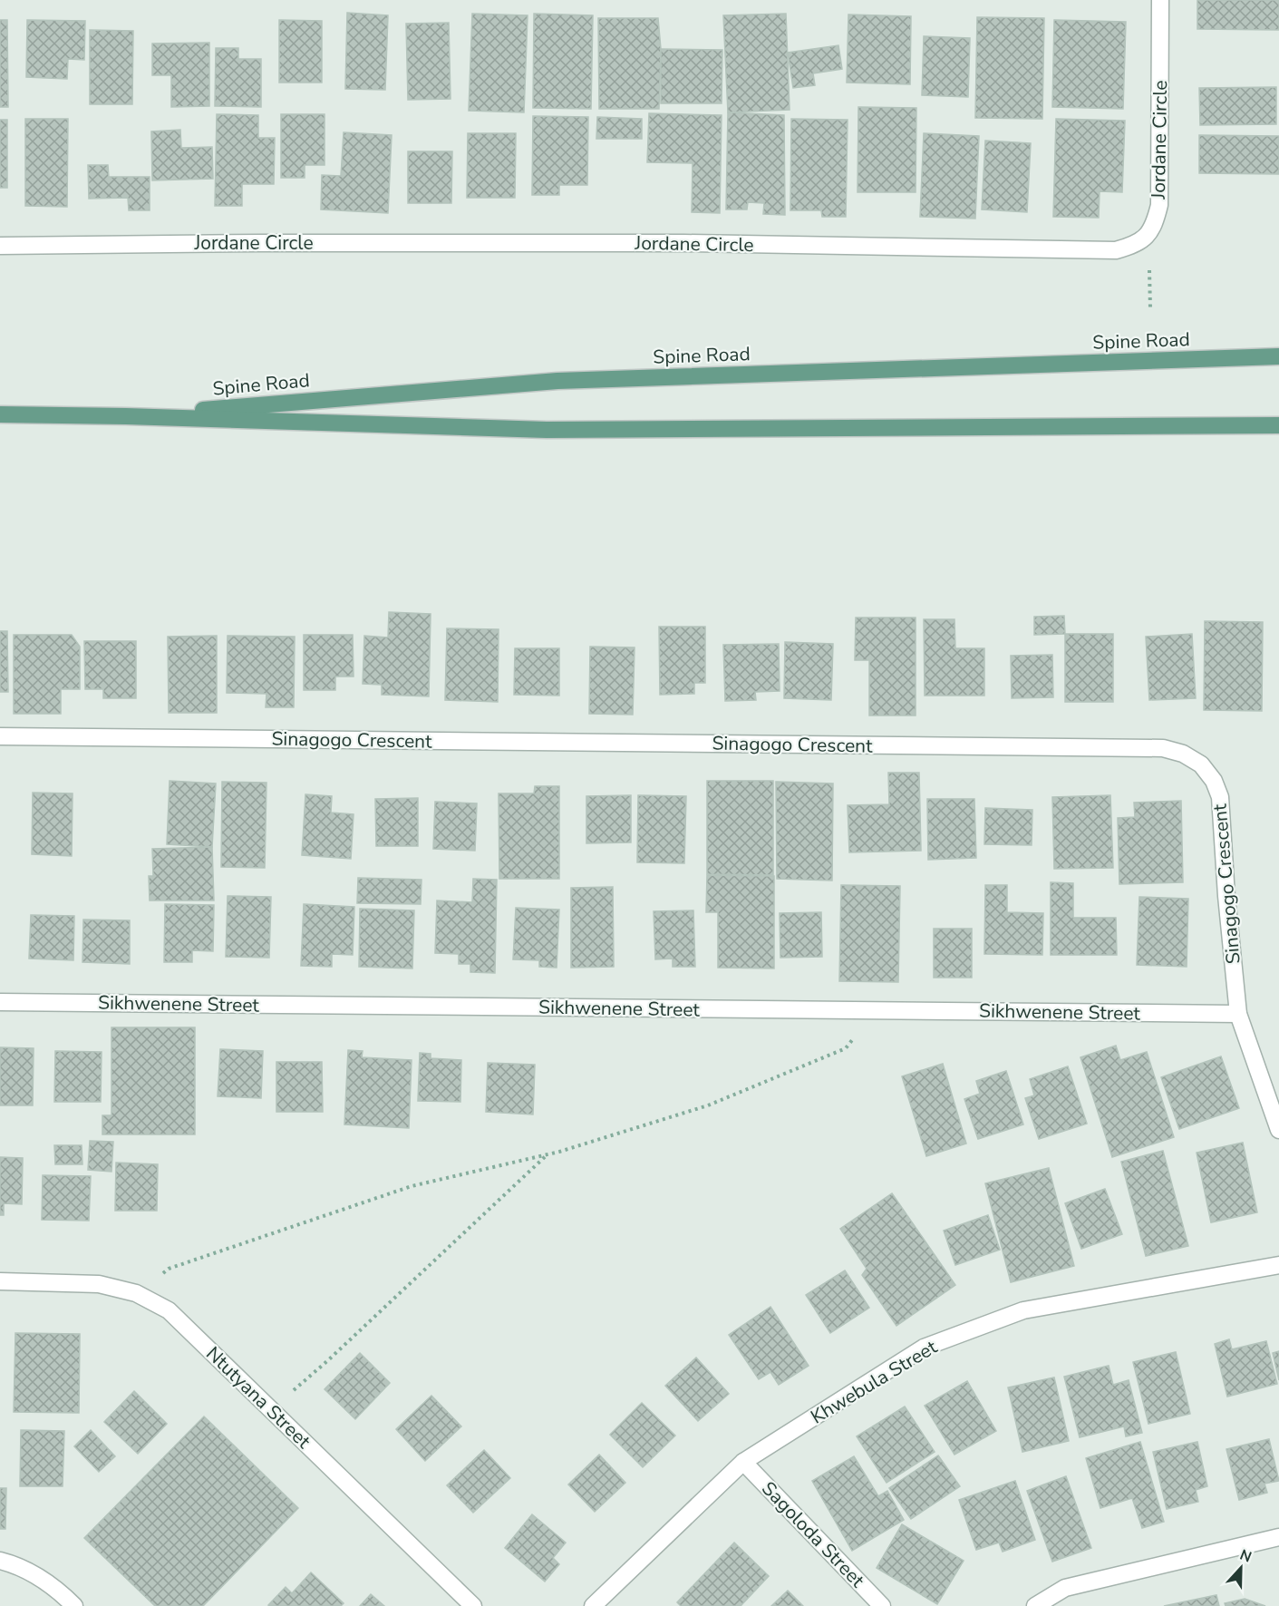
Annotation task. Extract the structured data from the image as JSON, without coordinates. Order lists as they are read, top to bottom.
{
  "streets": {
    "main road": ["Spine Road"],
    "street": [
      "Jordane Circle",
      "Sinagogo Crescent",
      "Sikhwenene Street",
      "Khwebula Street",
      "Ntutyana Street",
      "Sagoloda Street"
    ]
  },
  "crossings": [
    ["Sinagogo Crescent", "Sikhwenene Street"],
    ["Khwebula Street", "Sagoloda Street"]
  ],
  "north": "top"
}
